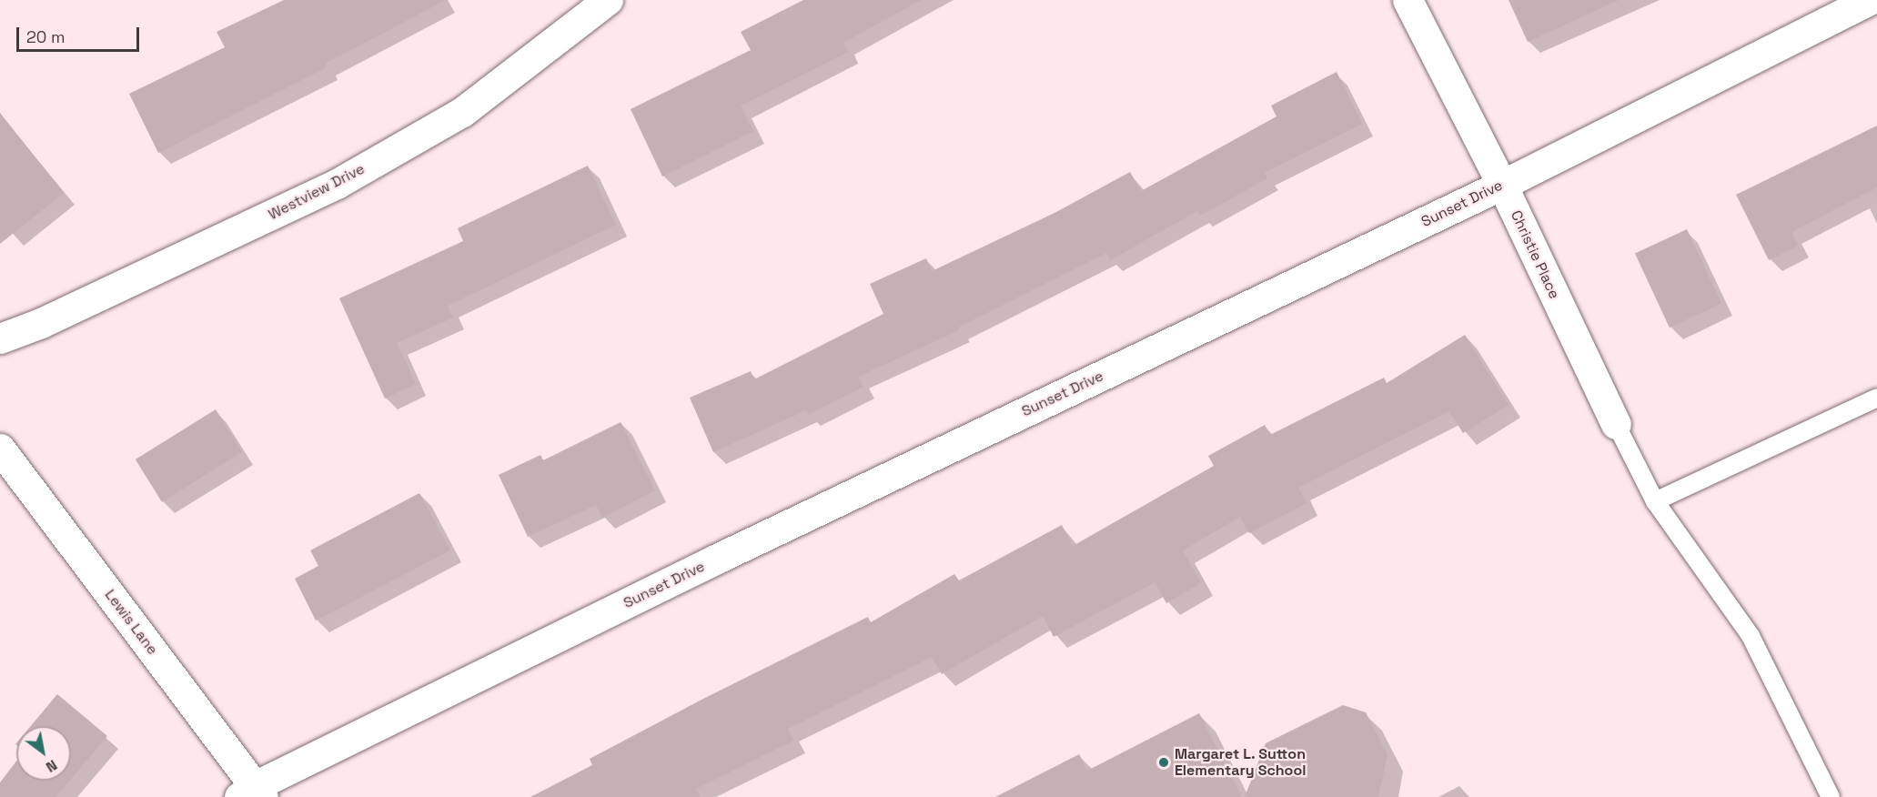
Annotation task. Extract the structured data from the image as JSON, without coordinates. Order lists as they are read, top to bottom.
{
  "streets": {
    "street": [
      "Westview Drive",
      "Sunset Drive",
      "Christie Place",
      "Lewis Lane"
    ]
  },
  "crossings": [
    ["Sunset Drive", "Christie Place"],
    ["Sunset Drive", "Lewis Lane"]
  ],
  "places": ["Margaret L. Sutton Elementary School"],
  "scale_bar": "20 m",
  "north": "bottom right"
}
